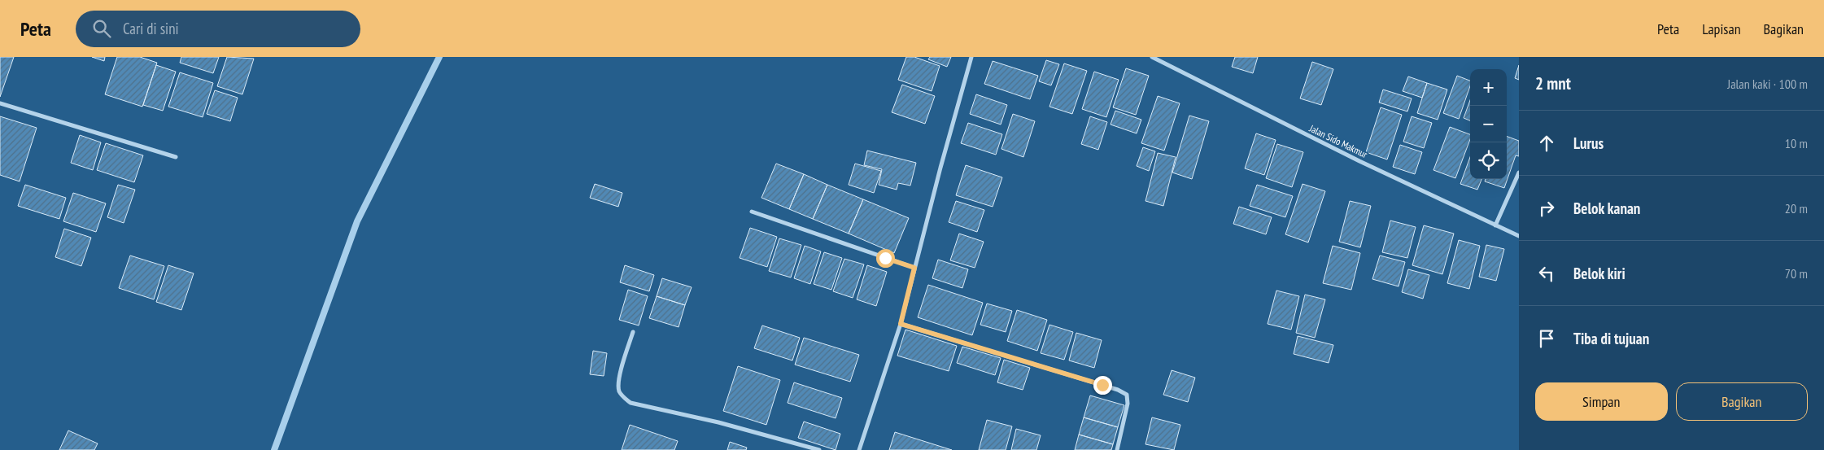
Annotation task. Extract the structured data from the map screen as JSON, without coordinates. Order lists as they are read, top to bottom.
{
  "streets": {
    "street": ["Jalan Sido Makmur"]
  },
  "page": {
    "header": "Peta",
    "search": "Cari di sini",
    "nav": ["Peta", "Lapisan", "Bagikan"],
    "heading": ["2 mnt", "Jalan kaki · 100 m"],
    "map_buttons": ["+", "−"],
    "list": [
      ["Lurus", "10 m"],
      ["Belok kanan", "20 m"],
      ["Belok kiri", "70 m"],
      "Tiba di tujuan"
    ],
    "buttons": ["Simpan", "Bagikan"]
  }
}
